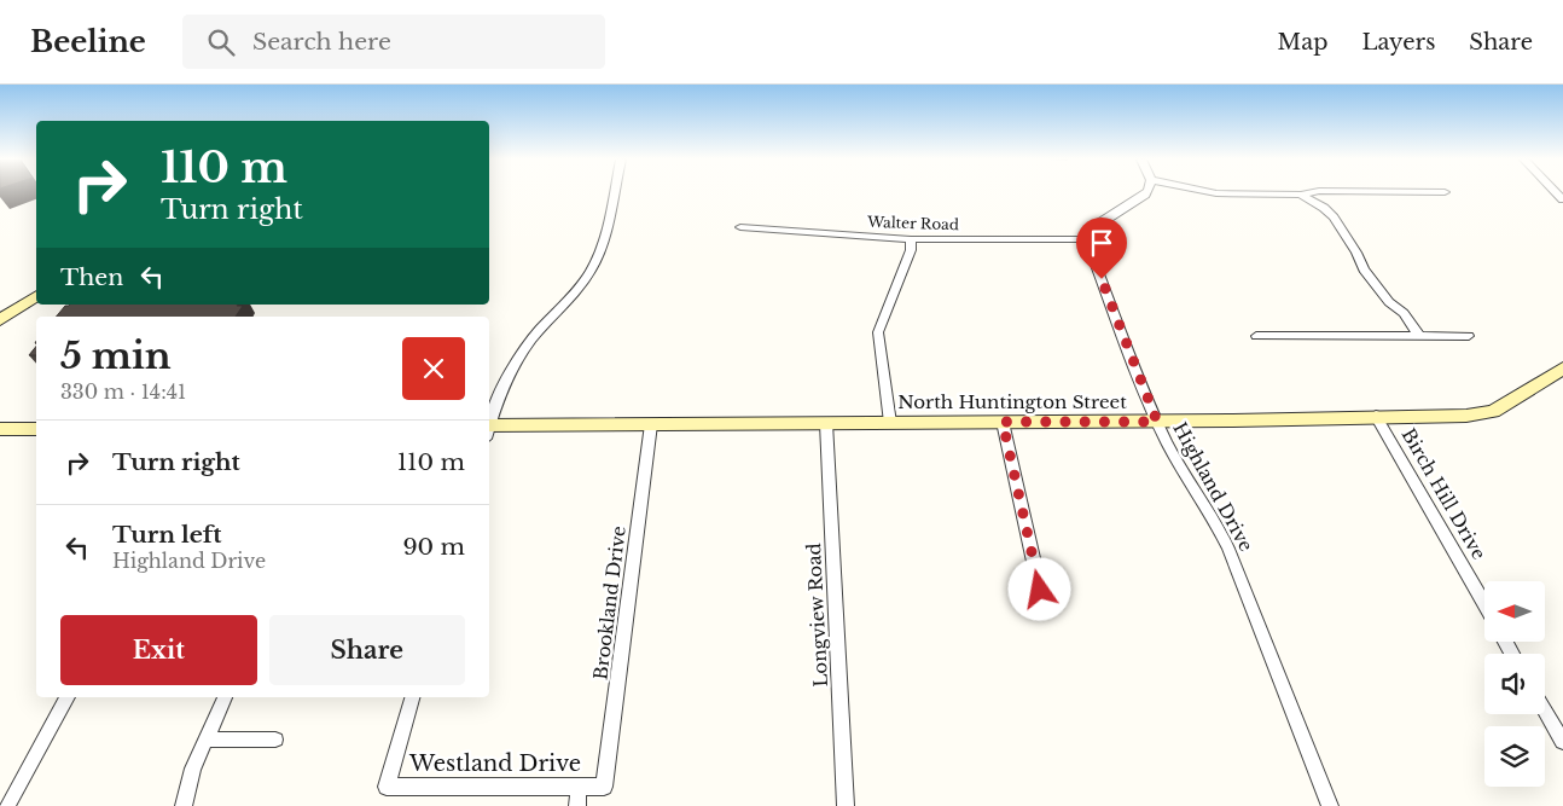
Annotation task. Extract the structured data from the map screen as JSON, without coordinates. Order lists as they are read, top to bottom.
{
  "streets": {
    "street": [
      "Walter Road",
      "North Huntington Street",
      "Highland Drive",
      "Birch Hill Drive",
      "Brookland Drive",
      "Longview Road",
      "Westland Drive"
    ]
  },
  "crossings": [
    ["Walter Road", "Highland Drive"],
    ["North Huntington Street", "Highland Drive"],
    ["North Huntington Street", "Birch Hill Drive"],
    ["North Huntington Street", "Brookland Drive"],
    ["North Huntington Street", "Longview Road"],
    ["Brookland Drive", "Westland Drive"]
  ],
  "north": "left",
  "page": {
    "header": "Beeline",
    "search": "Search here",
    "nav": ["Map", "Layers", "Share"],
    "turn": ["110 m", "Turn right"],
    "then": "Then",
    "heading": ["5 min", "330 m · 14:41"],
    "list": [
      {
        "name": "Turn right",
        "value": "110 m"
      },
      {
        "name": "Turn left",
        "note": "Highland Drive",
        "value": "90 m"
      }
    ],
    "buttons": ["Exit", "Share"]
  }
}
